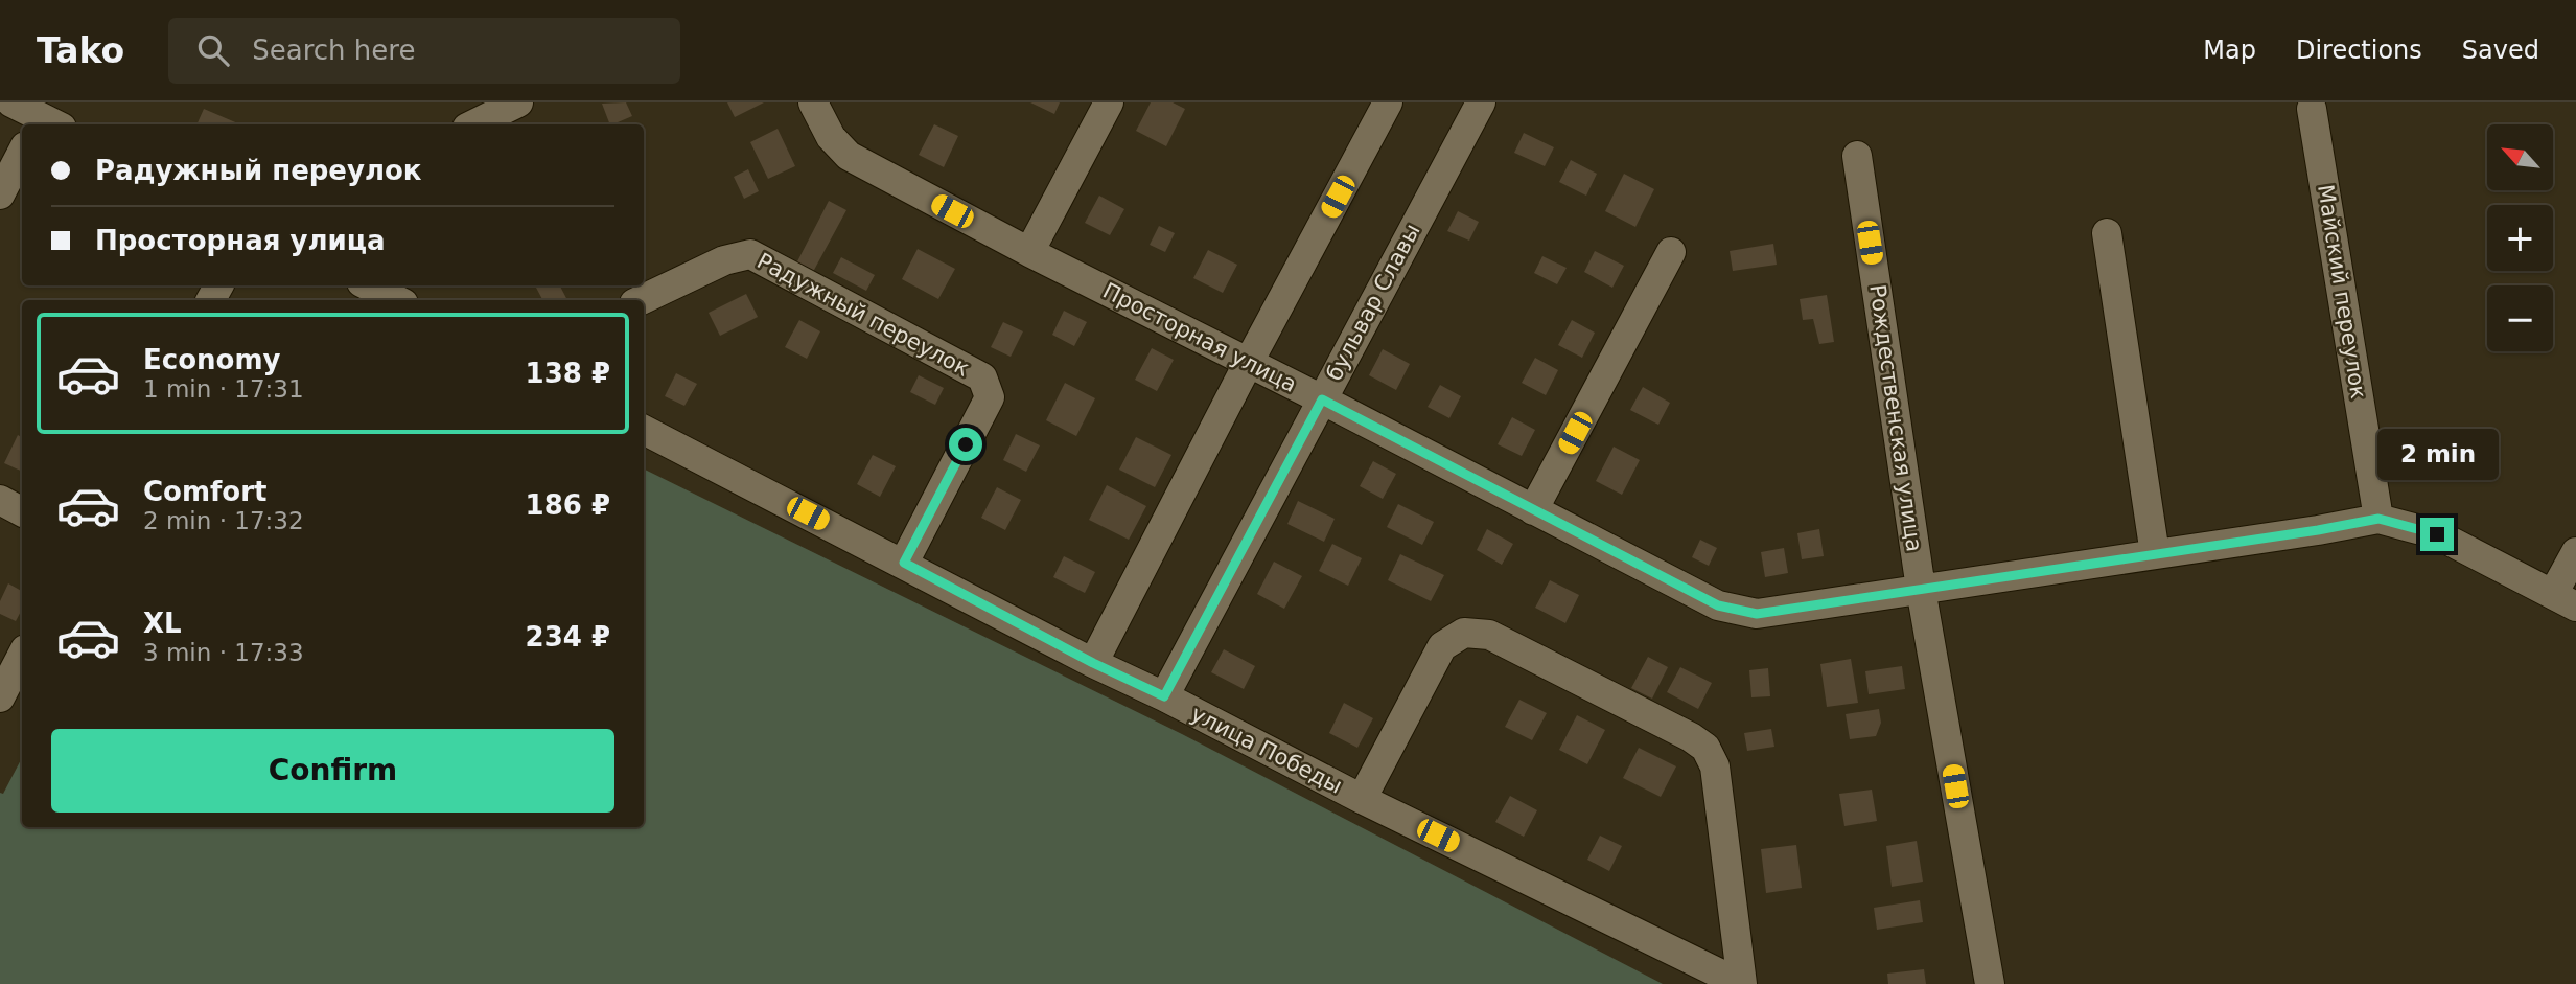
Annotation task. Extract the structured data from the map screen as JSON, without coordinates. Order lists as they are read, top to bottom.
{
  "streets": {
    "street": [
      "Майский переулок",
      "бульвар Славы",
      "Радужный переулок",
      "Просторная улица",
      "Рождественская улица",
      "улица Победы"
    ]
  },
  "crossings": [
    ["Майский переулок", "Просторная улица"],
    ["бульвар Славы", "Просторная улица"],
    ["бульвар Славы", "улица Победы"],
    ["Радужный переулок", "улица Победы"],
    ["Просторная улица", "Рождественская улица"]
  ],
  "north": "top left",
  "page": {
    "header": "Tako",
    "search": "Search here",
    "nav": ["Map", "Directions", "Saved"],
    "map_buttons": ["+", "−"],
    "banner": ["Радужный переулок", "Просторная улица"],
    "list": [
      {
        "name": "Economy",
        "note": "1 min · 17:31",
        "value": "138 ₽"
      },
      {
        "name": "Comfort",
        "note": "2 min · 17:32",
        "value": "186 ₽"
      },
      {
        "name": "XL",
        "note": "3 min · 17:33",
        "value": "234 ₽"
      }
    ],
    "bubble": "2 min",
    "buttons": "Confirm"
  }
}
